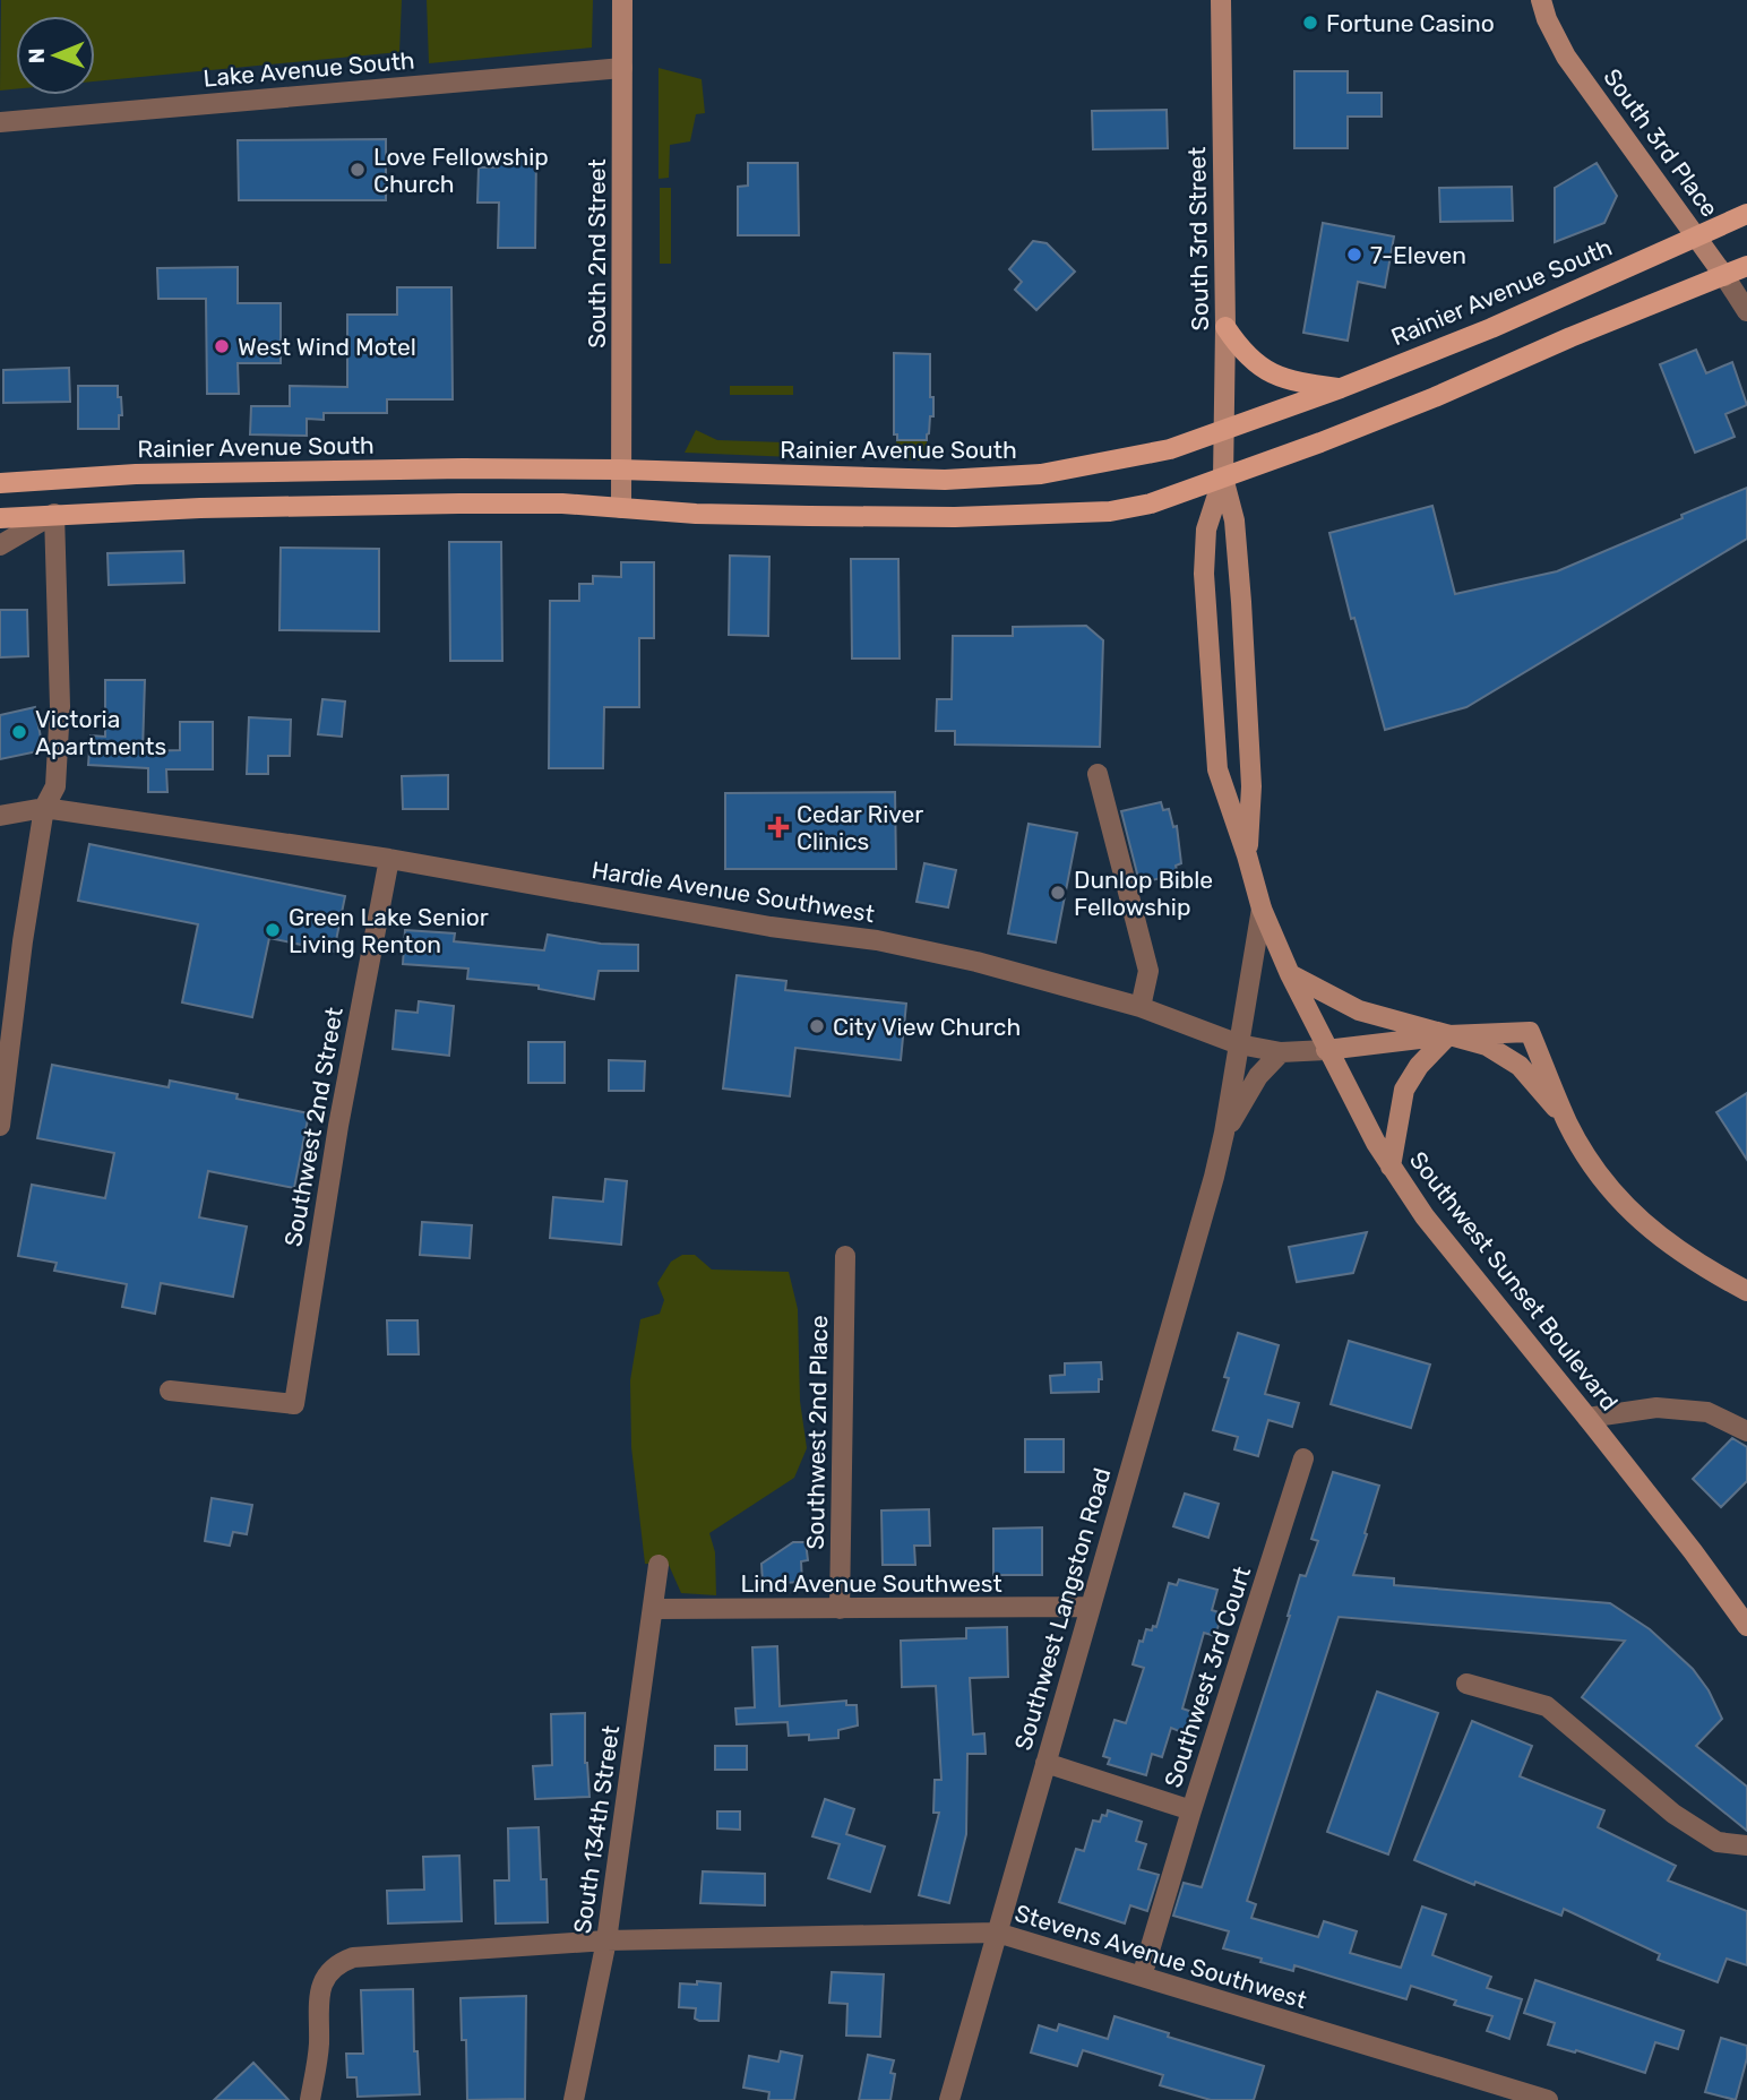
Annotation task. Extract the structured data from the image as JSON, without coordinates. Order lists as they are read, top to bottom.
{
  "streets": {
    "main road": [
      "South 3rd Place",
      "South 3rd Street",
      "South 2nd Street",
      "Rainier Avenue South",
      "Hardie Avenue Southwest",
      "Southwest Sunset Boulevard"
    ],
    "street": [
      "Lake Avenue South",
      "Southwest 2nd Street",
      "Southwest 2nd Place",
      "Lind Avenue Southwest",
      "Southwest Langston Road",
      "Southwest 3rd Court",
      "South 134th Street",
      "Stevens Avenue Southwest"
    ]
  },
  "crossings": [
    ["Lake Avenue South", "South 2nd Street"],
    ["South 3rd Place", "Rainier Avenue South"],
    ["South 3rd Street", "Rainier Avenue South"],
    ["South 3rd Street", "Southwest Sunset Boulevard"],
    ["South 2nd Street", "Rainier Avenue South"],
    ["Hardie Avenue Southwest", "Southwest 2nd Street"],
    ["Hardie Avenue Southwest", "Southwest Sunset Boulevard"],
    ["Hardie Avenue Southwest", "Southwest Langston Road"],
    ["Southwest Sunset Boulevard", "Southwest Langston Road"],
    ["Southwest 2nd Place", "Lind Avenue Southwest"],
    ["Lind Avenue Southwest", "Southwest Langston Road"],
    ["Lind Avenue Southwest", "South 134th Street"],
    ["Southwest Langston Road", "Southwest 3rd Court"],
    ["Southwest Langston Road", "Stevens Avenue Southwest"],
    ["South 134th Street", "Stevens Avenue Southwest"]
  ],
  "places": {
    "other": [
      "Fortune Casino",
      "Love Fellowship Church",
      "7-Eleven",
      "West Wind Motel",
      "Victoria Apartments",
      "Dunlop Bible Fellowship",
      "Green Lake Senior Living Renton",
      "City View Church"
    ],
    "health": ["Cedar River Clinics"]
  },
  "north": "left"
}
